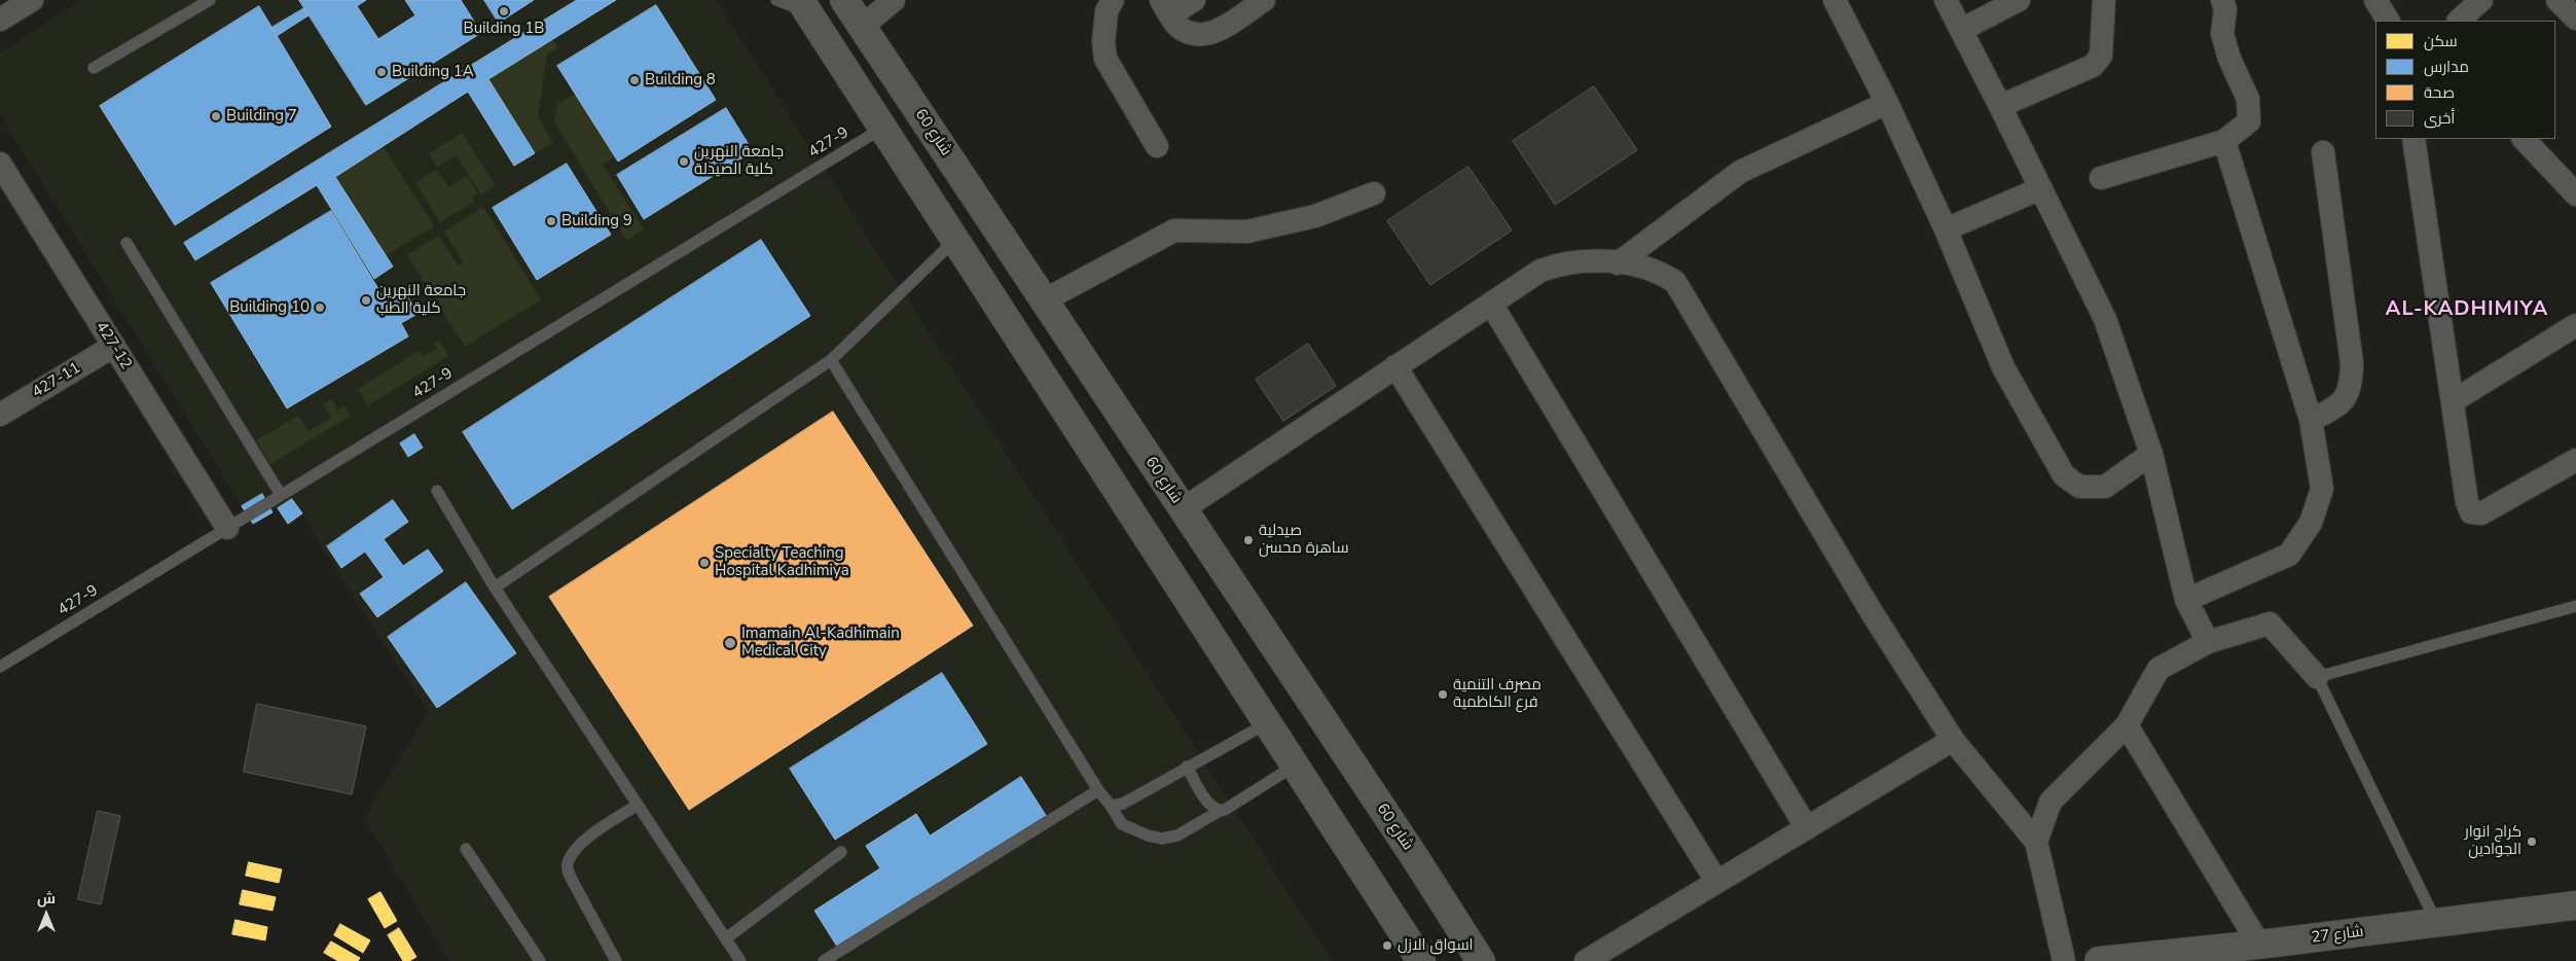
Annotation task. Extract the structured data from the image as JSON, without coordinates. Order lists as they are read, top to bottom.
{
  "streets": {
    "street": [
      "شارع 60",
      "427-12",
      "427-11",
      "شارع 27"
    ],
    "lane": ["427-9"]
  },
  "crossings": [
    ["427-9", "427-12"],
    ["427-12", "427-11"]
  ],
  "districts": ["AL-KADHIMIYA"],
  "places": [
    "Building 1B",
    "Building 1A",
    "Building 8",
    "Building 7",
    "جامعة النهرين كلية الصيدلة",
    "Building 9",
    "جامعة النهرين كلية الطب",
    "Building 10",
    "صيدلية ساهرة محسن",
    "Specialty Teaching Hospital Kadhimiya",
    "Imamain Al-Kadhimain Medical City",
    "مصرف التنمية فرع الكاظمية",
    "كراج انوار الجوادين",
    "اسواق الازل"
  ],
  "legend": [
    "سكن",
    "مدارس",
    "صحة",
    "أخرى"
  ],
  "north": "top"
}
